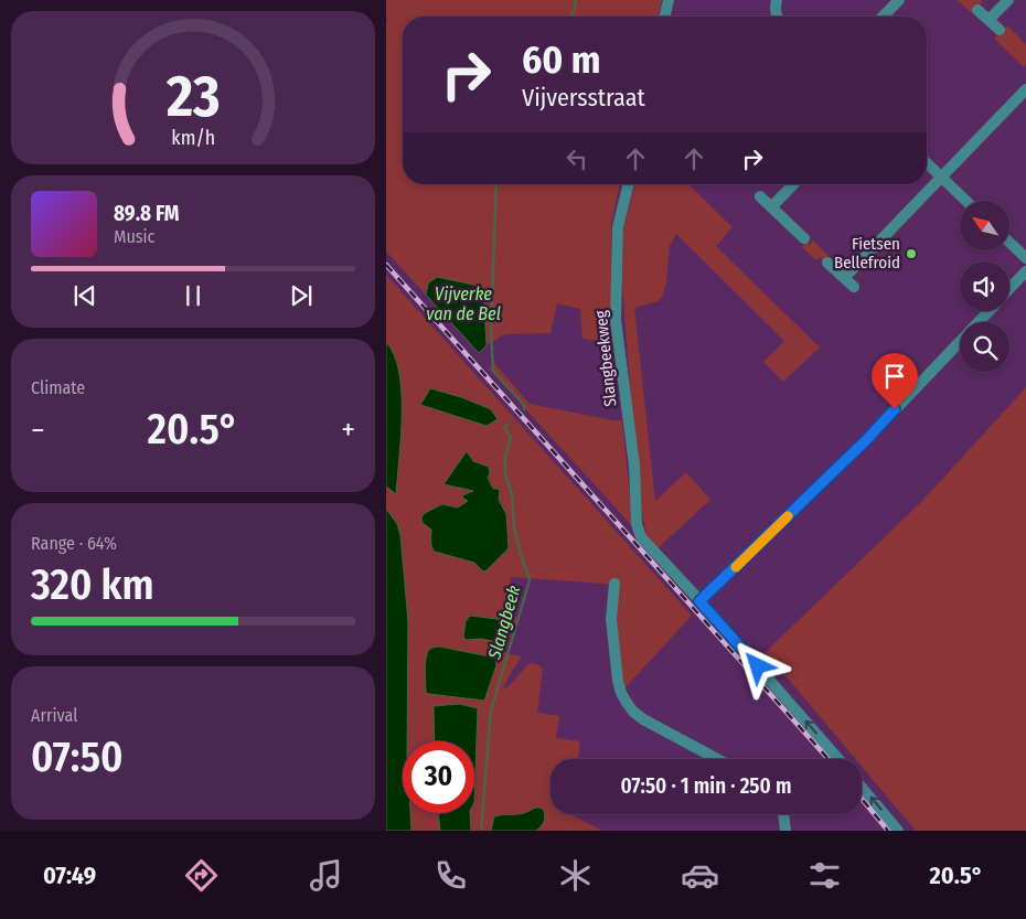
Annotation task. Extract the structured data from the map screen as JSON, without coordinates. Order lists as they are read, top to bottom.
{
  "streets": {
    "street": ["Slangbeekweg"]
  },
  "water": ["Vijverke van de Bel", "Slangbeek"],
  "places": ["Fietsen Bellefroid"],
  "north": "top left",
  "page": {
    "turn": ["60 m", "Vijversstraat"],
    "song": ["89.8 FM", "Music"],
    "tile": [
      "Climate",
      ["Range · 64%", "320 km"],
      ["Arrival", "07:50"]
    ],
    "heat": ["−", "20.5°", "+"],
    "limit": "30",
    "trip": "07:50 · 1 min · 250 m",
    "tabs": ["07:49", "20.5°"],
    "gauge": ["23", "km/h"]
  }
}
